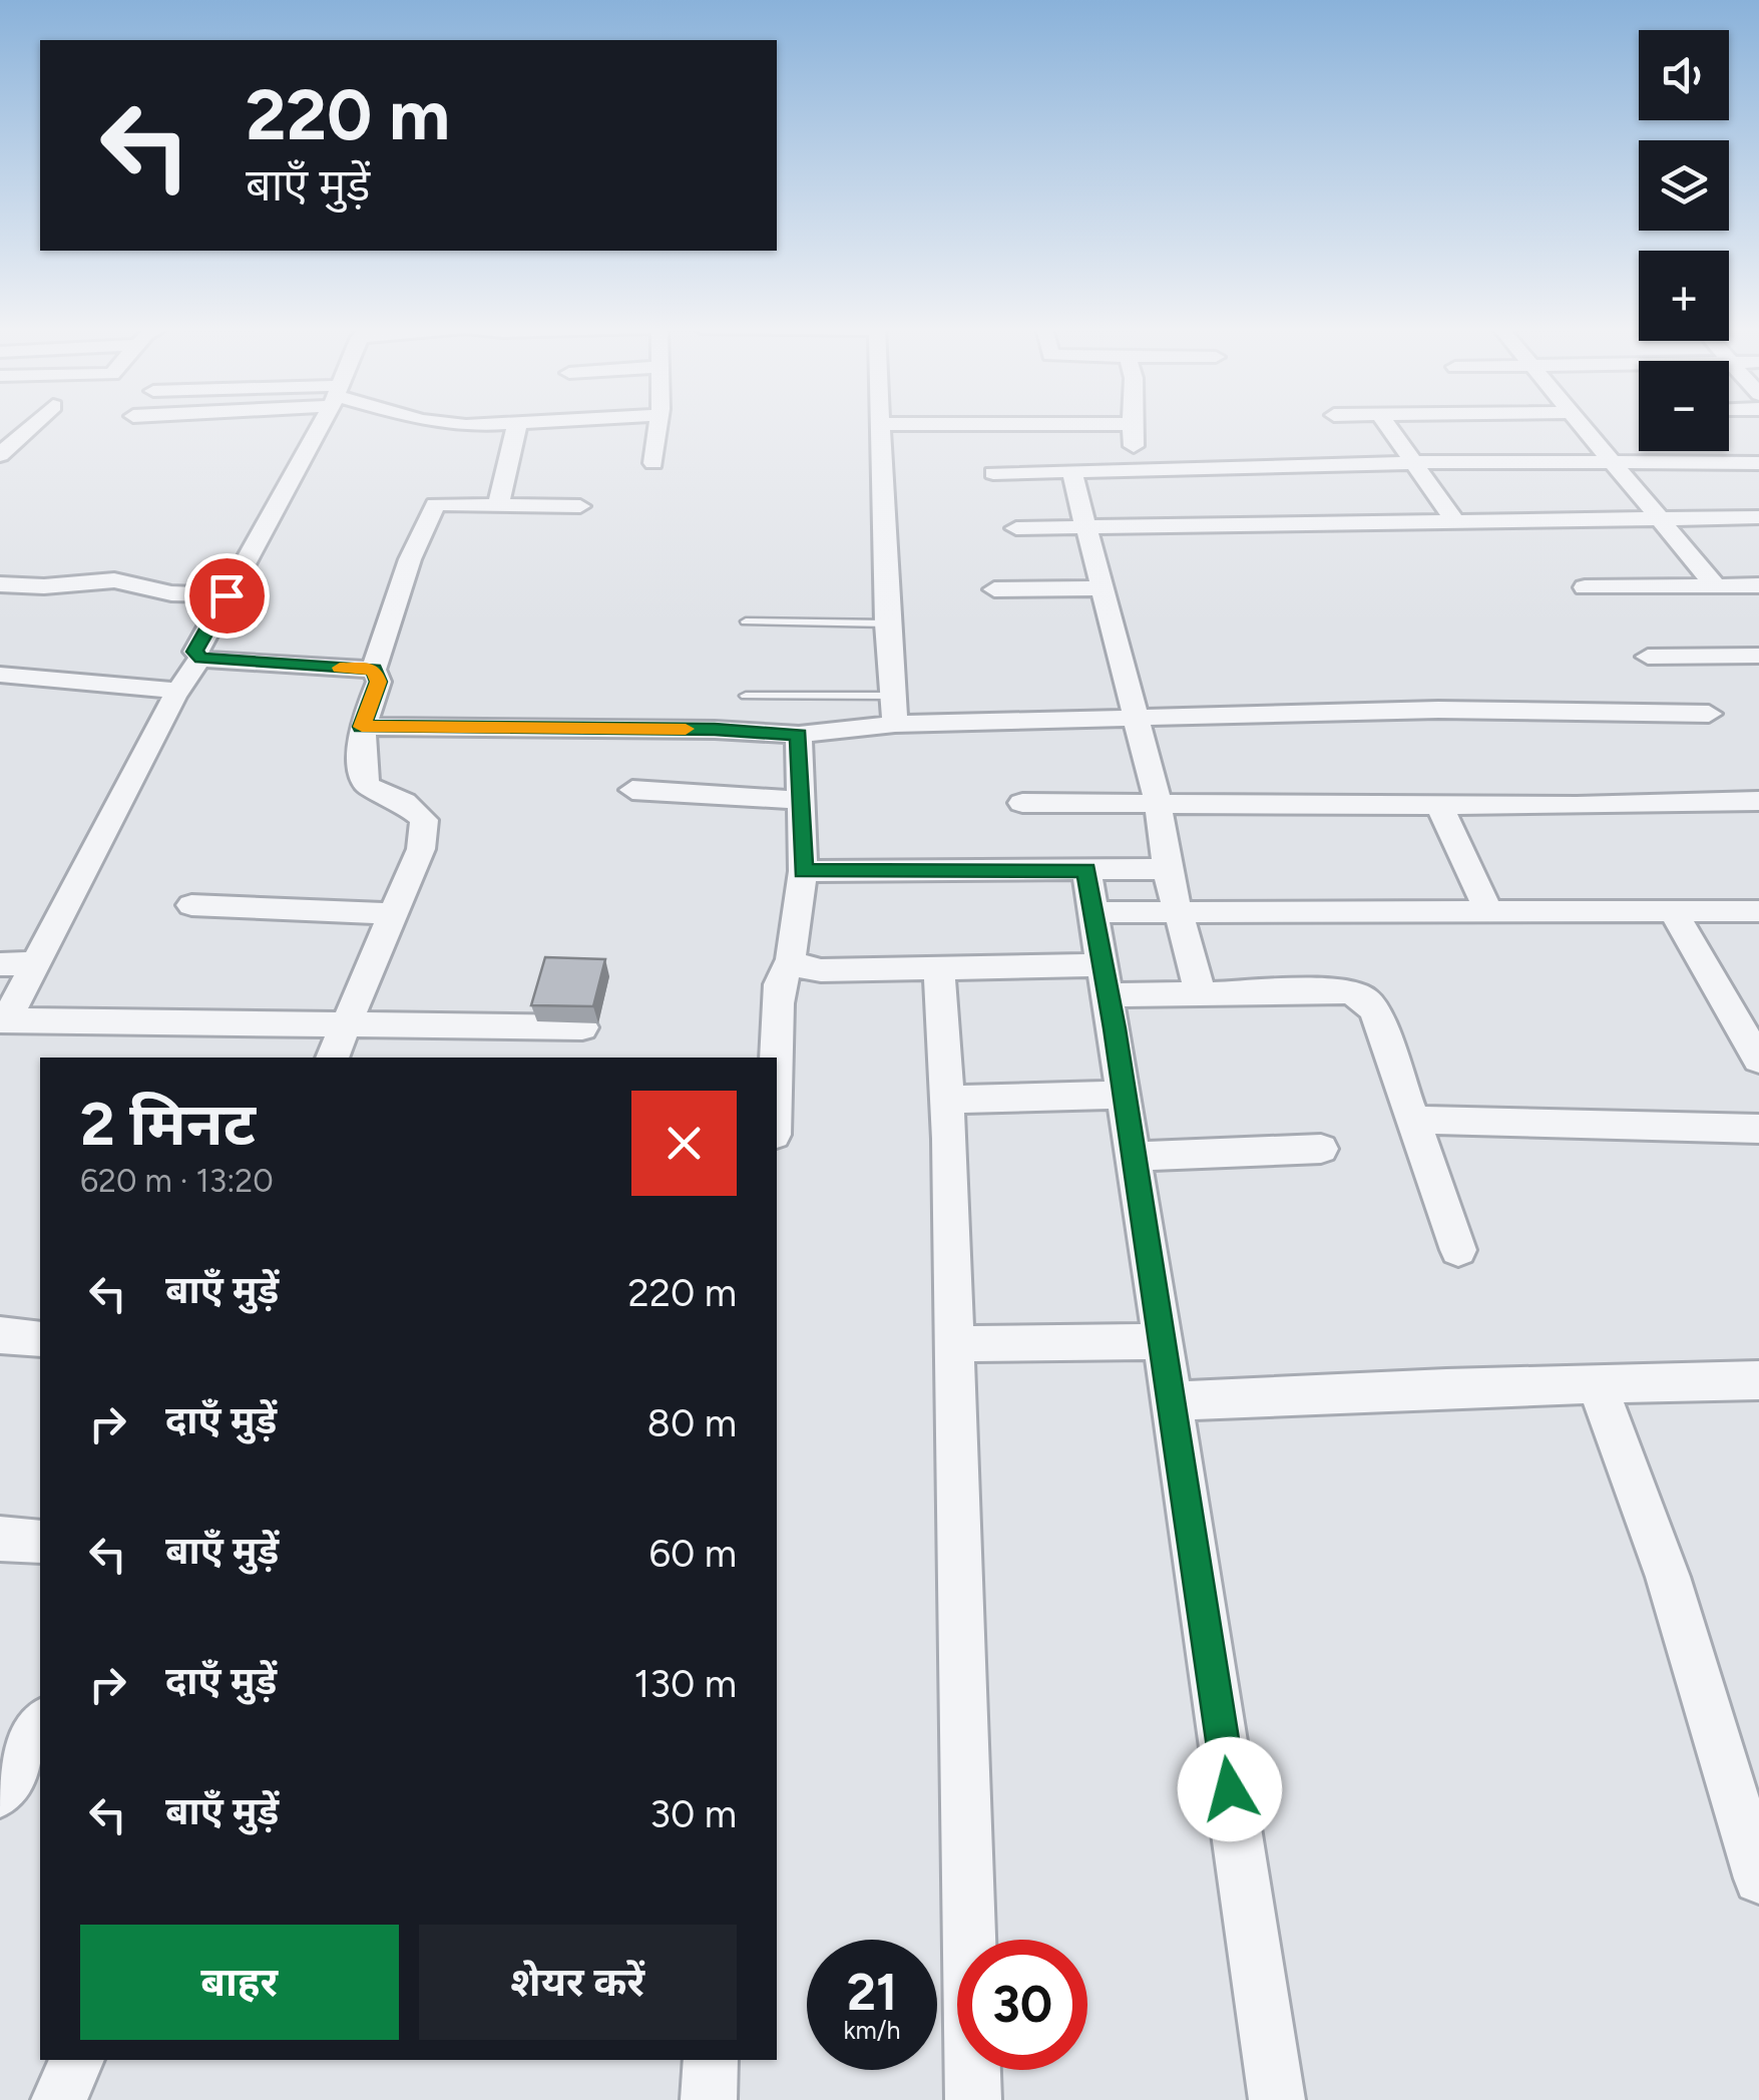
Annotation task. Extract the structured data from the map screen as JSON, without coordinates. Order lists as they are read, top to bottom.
{
  "page": {
    "map_buttons": ["+", "−"],
    "turn": ["220 m", "बाएँ मुड़ें"],
    "heading": ["2 मिनट", "620 m · 13:20"],
    "list": [
      {
        "name": "बाएँ मुड़ें",
        "value": "220 m"
      },
      {
        "name": "दाएँ मुड़ें",
        "value": "80 m"
      },
      {
        "name": "बाएँ मुड़ें",
        "value": "60 m"
      },
      {
        "name": "दाएँ मुड़ें",
        "value": "130 m"
      },
      {
        "name": "बाएँ मुड़ें",
        "value": "30 m"
      }
    ],
    "buttons": ["बाहर", "शेयर करें"],
    "speed": "21 km/h",
    "limit": "30"
  }
}
